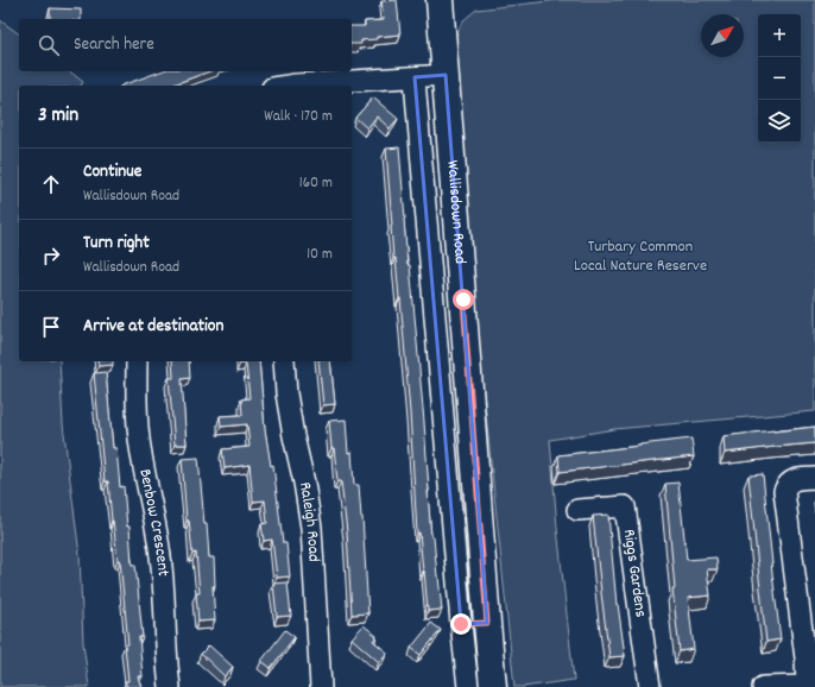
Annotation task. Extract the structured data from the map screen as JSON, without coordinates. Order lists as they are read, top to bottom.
{
  "streets": {
    "main road": ["Wallisdown Road"],
    "street": ["Raleigh Road", "Benbow Crescent", "Riggs Gardens"]
  },
  "parks": ["Turbary Common Local Nature Reserve"],
  "north": "top right",
  "page": {
    "map_buttons": ["+", "−"],
    "search": "Search here",
    "heading": ["3 min", "Walk · 170 m"],
    "list": [
      ["Continue", "Wallisdown Road", "160 m"],
      ["Turn right", "Wallisdown Road", "10 m"],
      "Arrive at destination"
    ]
  }
}
